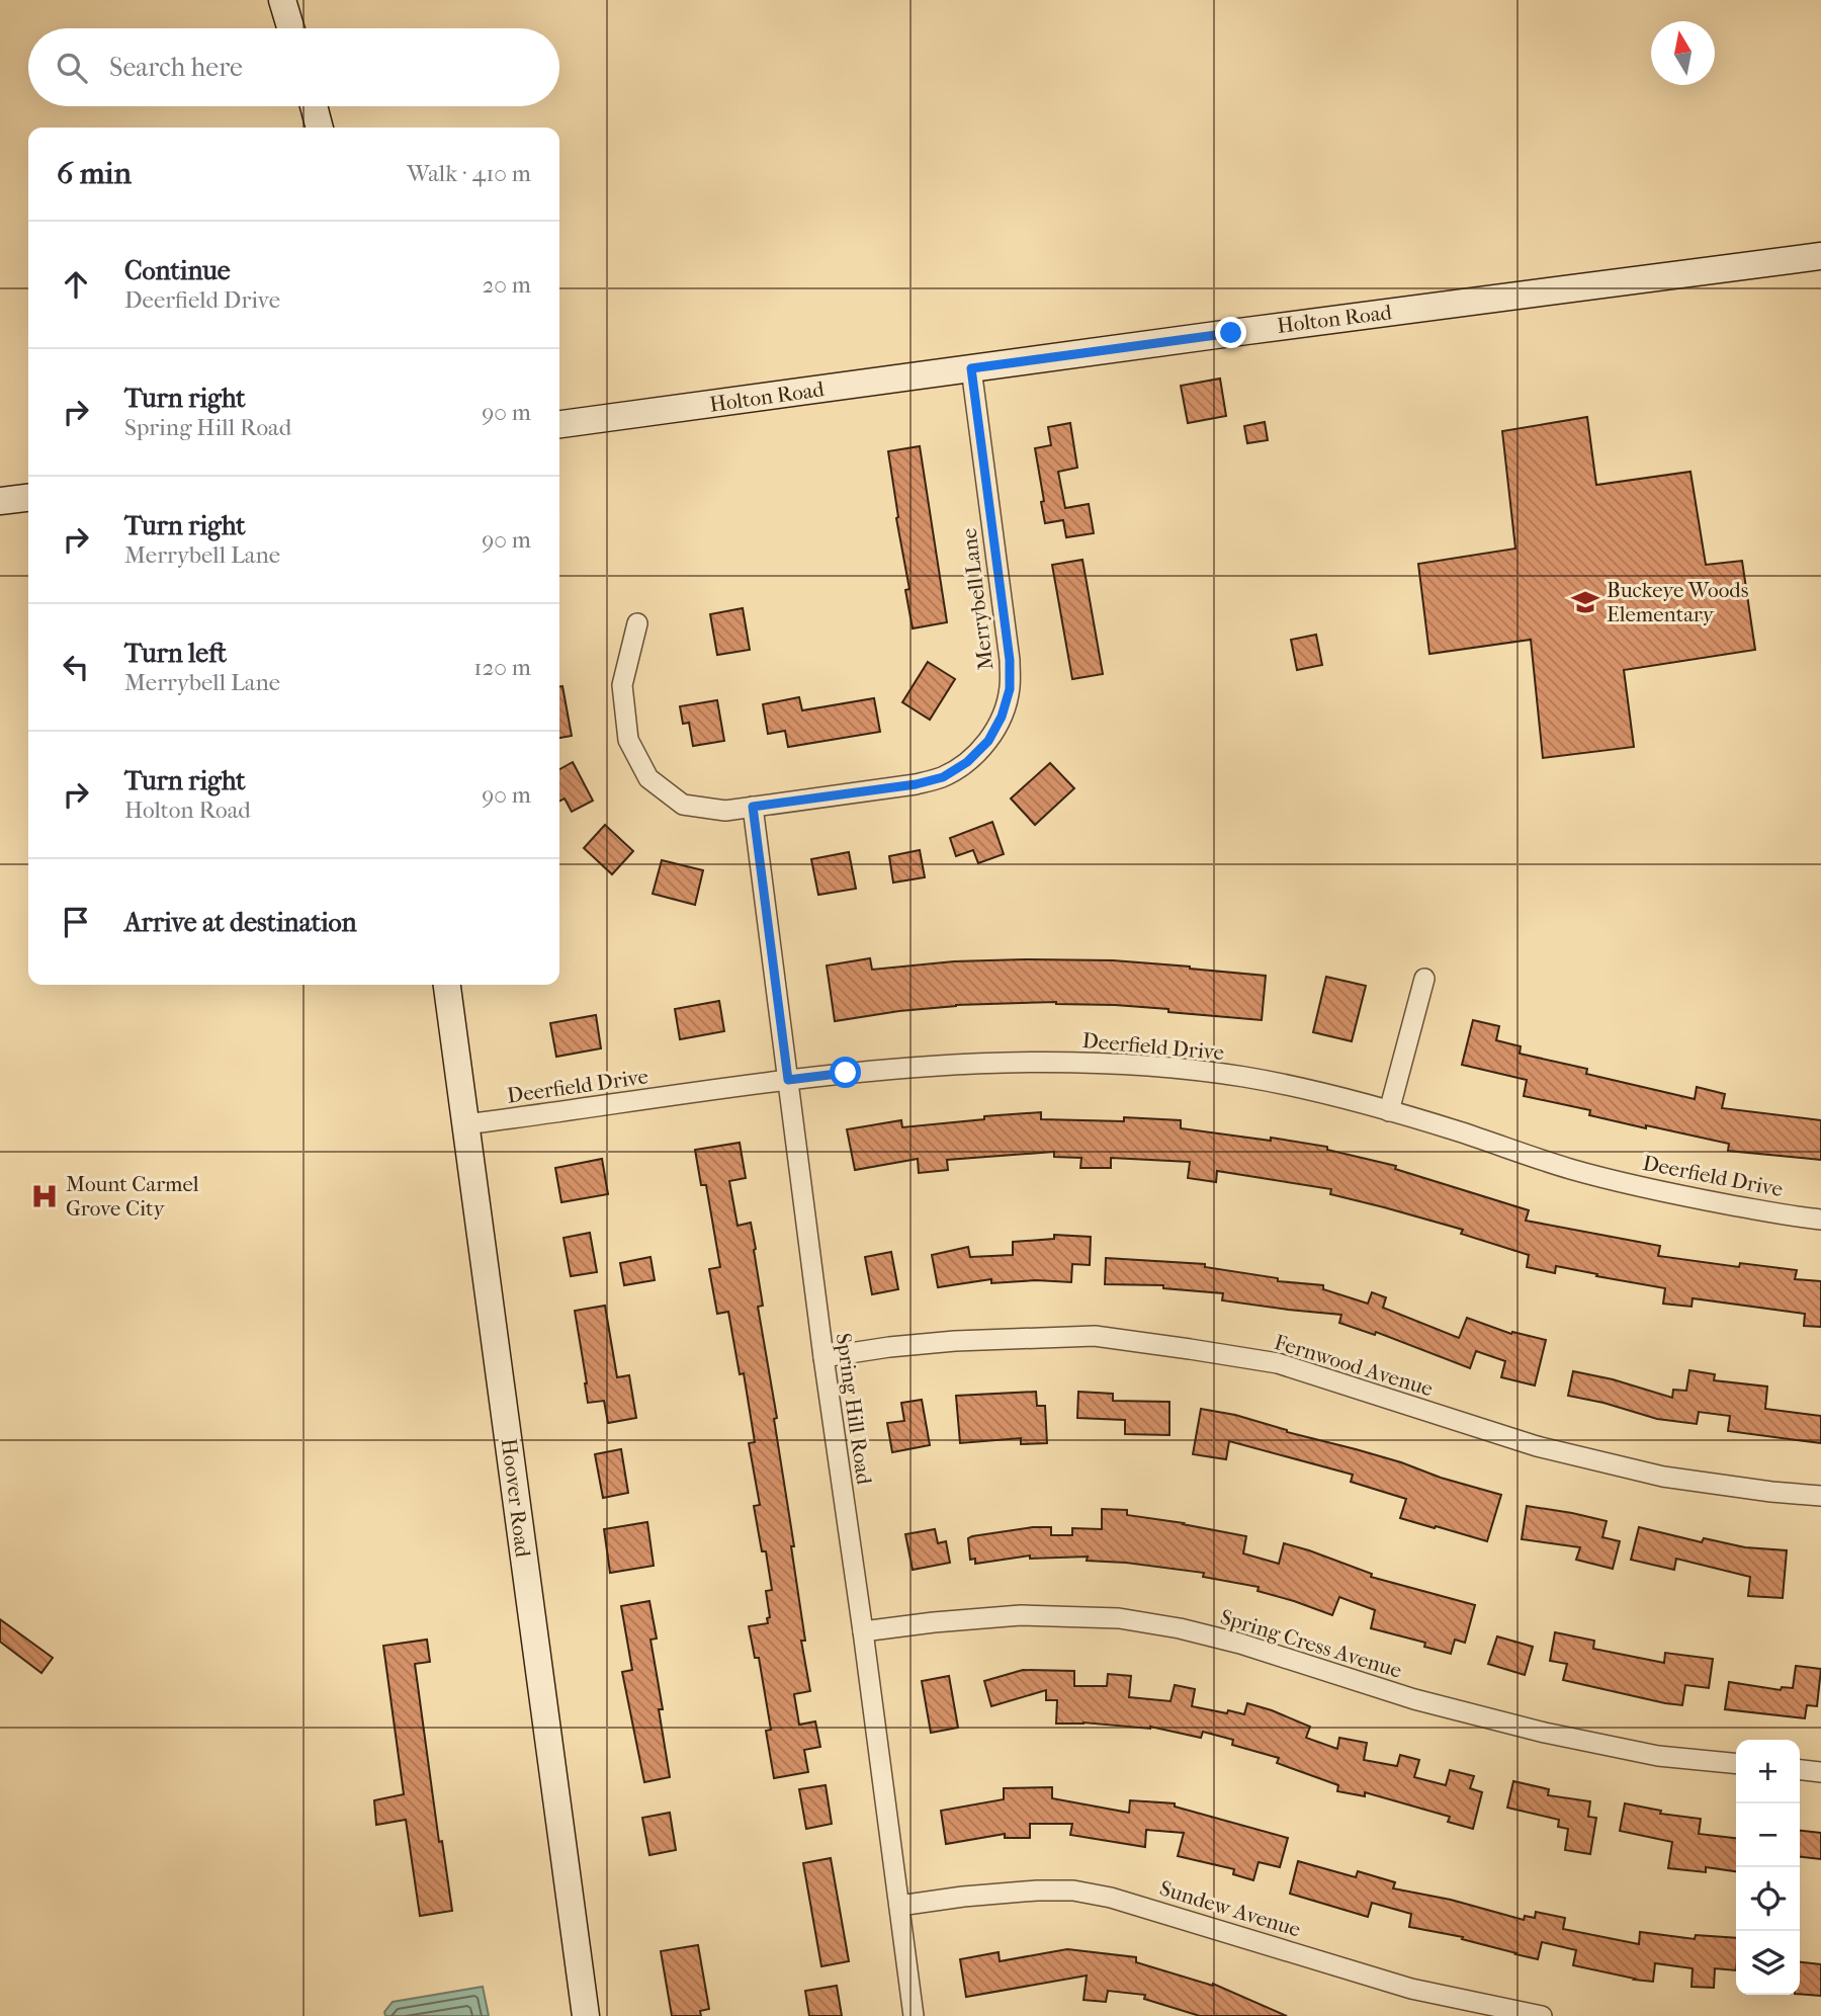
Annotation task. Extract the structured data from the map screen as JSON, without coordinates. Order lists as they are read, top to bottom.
{
  "streets": {
    "street": [
      "Holton Road",
      "Merrybell Lane",
      "Deerfield Drive",
      "Fernwood Avenue",
      "Spring Hill Road",
      "Hoover Road",
      "Spring Cress Avenue",
      "Sundew Avenue"
    ]
  },
  "crossings": [
    ["Holton Road", "Merrybell Lane"],
    ["Merrybell Lane", "Spring Hill Road"],
    ["Deerfield Drive", "Spring Hill Road"],
    ["Deerfield Drive", "Hoover Road"],
    ["Fernwood Avenue", "Spring Hill Road"],
    ["Spring Hill Road", "Spring Cress Avenue"],
    ["Spring Hill Road", "Sundew Avenue"]
  ],
  "places": {
    "school or university": ["Buckeye Woods Elementary"],
    "hospital": ["Mount Carmel Grove City"]
  },
  "north": "top",
  "page": {
    "search": "Search here",
    "heading": ["6 min", "Walk · 410 m"],
    "list": [
      ["Continue", "Deerfield Drive", "20 m"],
      ["Turn right", "Spring Hill Road", "90 m"],
      ["Turn right", "Merrybell Lane", "90 m"],
      ["Turn left", "Merrybell Lane", "120 m"],
      ["Turn right", "Holton Road", "90 m"],
      "Arrive at destination"
    ],
    "map_buttons": ["+", "−"]
  }
}
